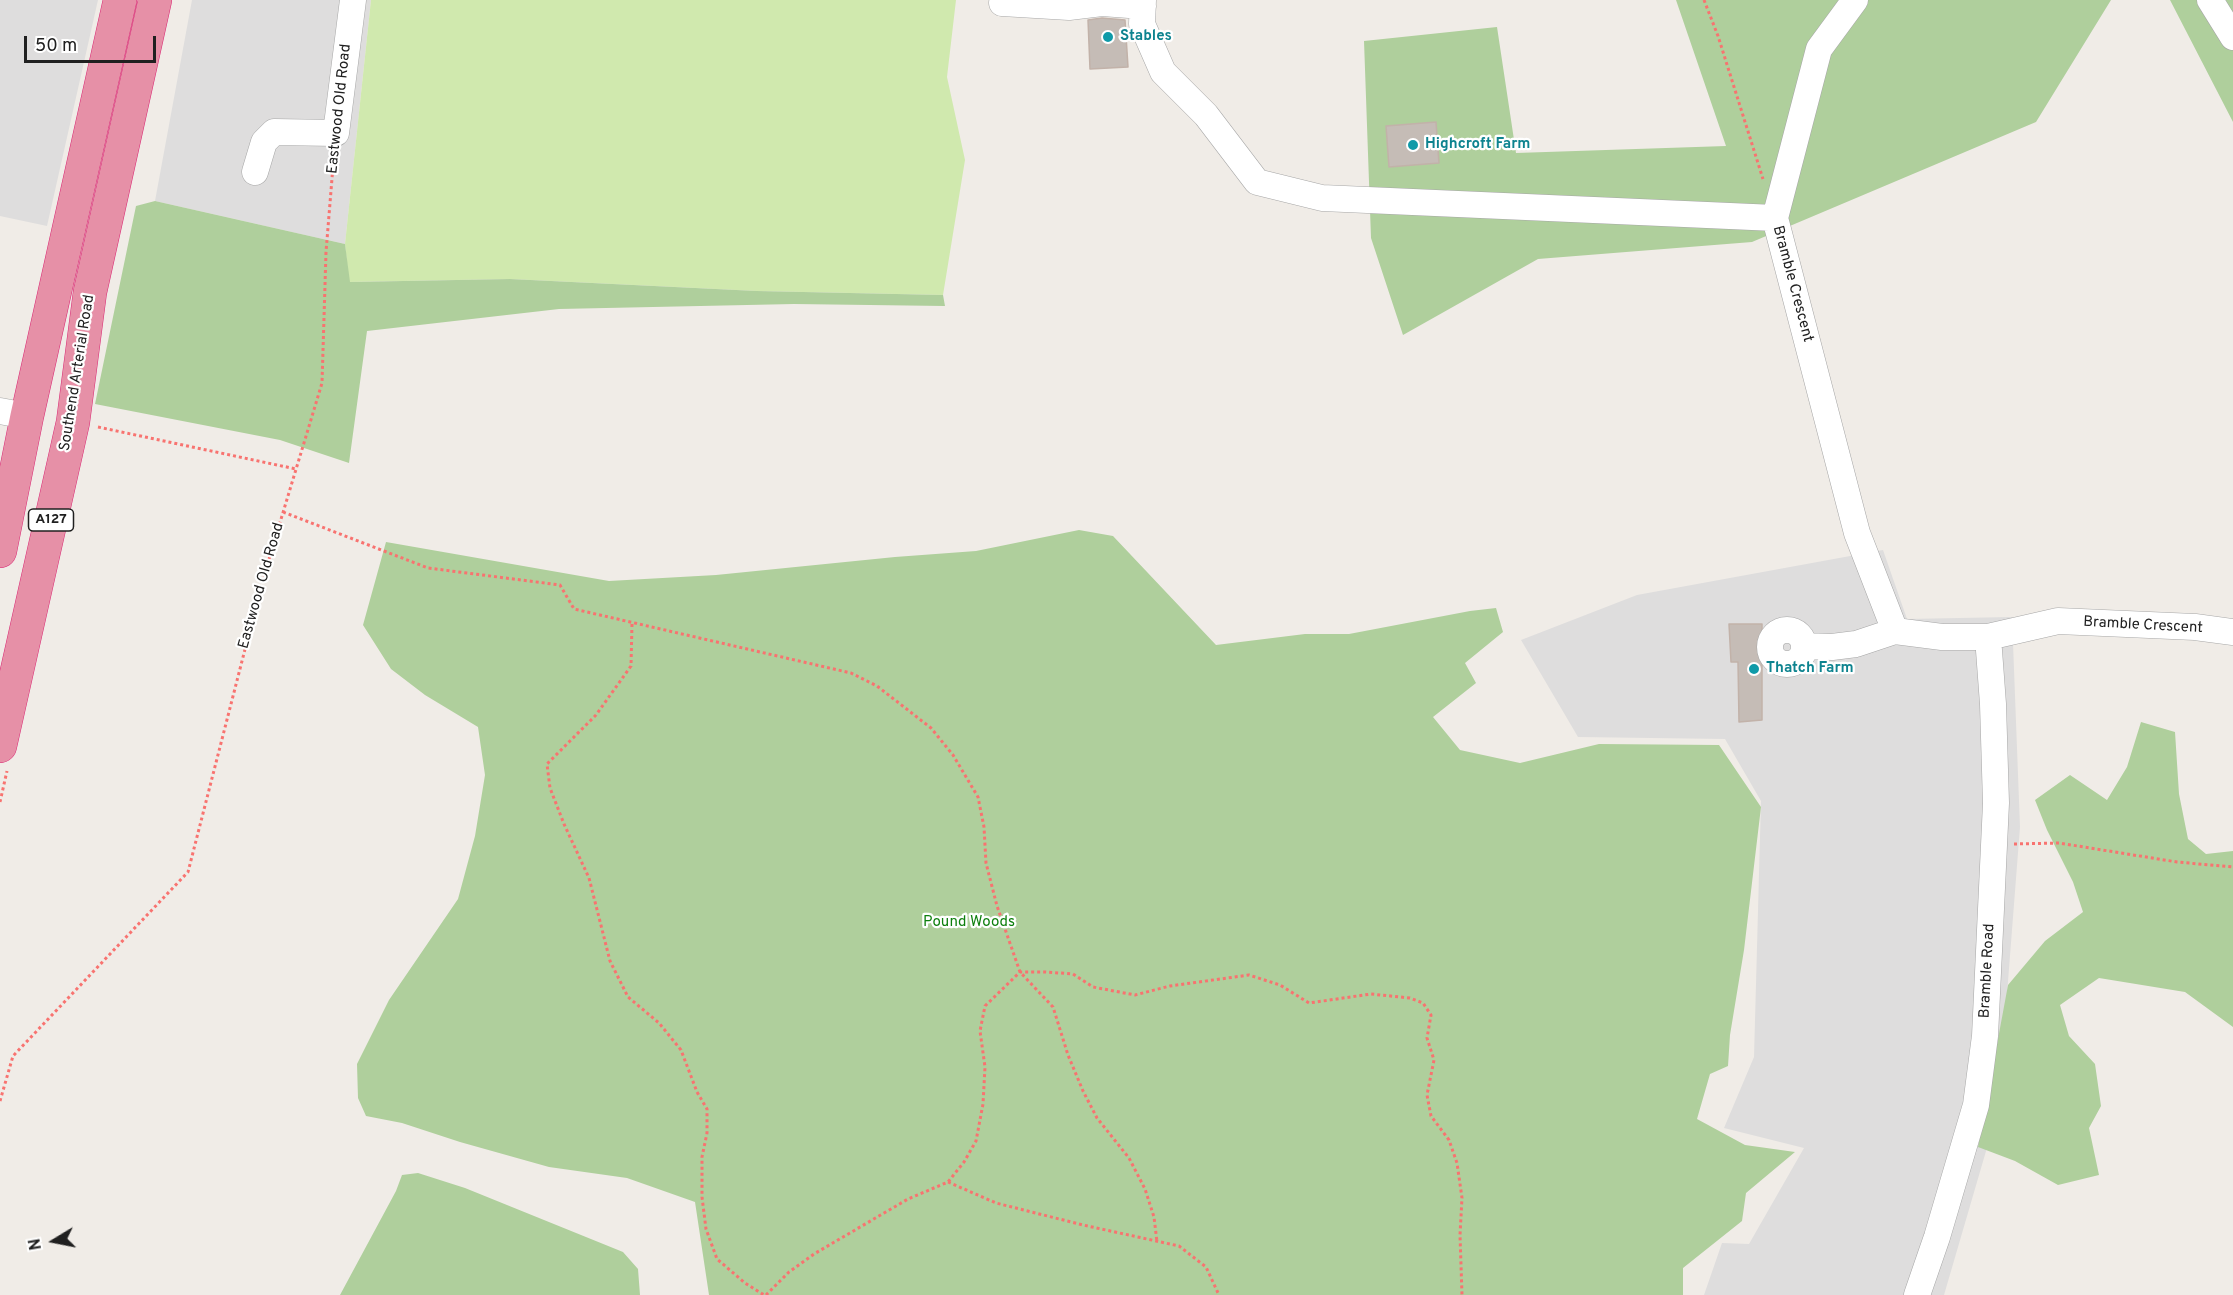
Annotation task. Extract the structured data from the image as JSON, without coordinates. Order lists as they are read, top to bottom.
{
  "streets": {
    "highway": ["Southend Arterial Road", "A127"],
    "street": ["Eastwood Old Road", "Bramble Crescent", "Bramble Road"]
  },
  "crossings": [
    ["Bramble Crescent", "Bramble Road"]
  ],
  "parks": ["Pound Woods"],
  "places": ["Stables", "Highcroft Farm", "Thatch Farm"],
  "scale_bar": "50 m",
  "north": "left"
}
